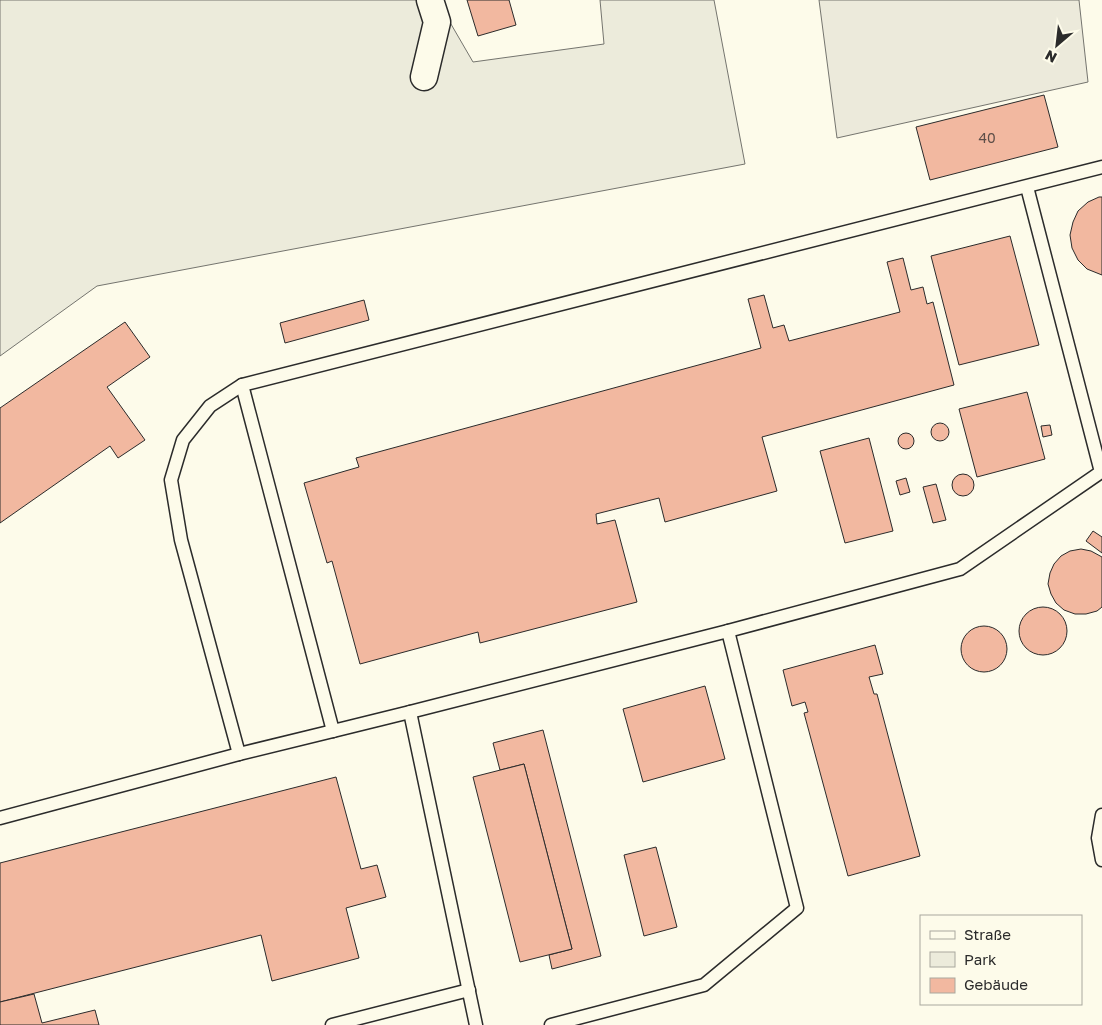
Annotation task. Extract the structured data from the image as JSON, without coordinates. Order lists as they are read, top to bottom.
{
  "house_numbers": ["40"],
  "legend": ["Straße", "Park", "Gebäude"],
  "north": "bottom left"
}
